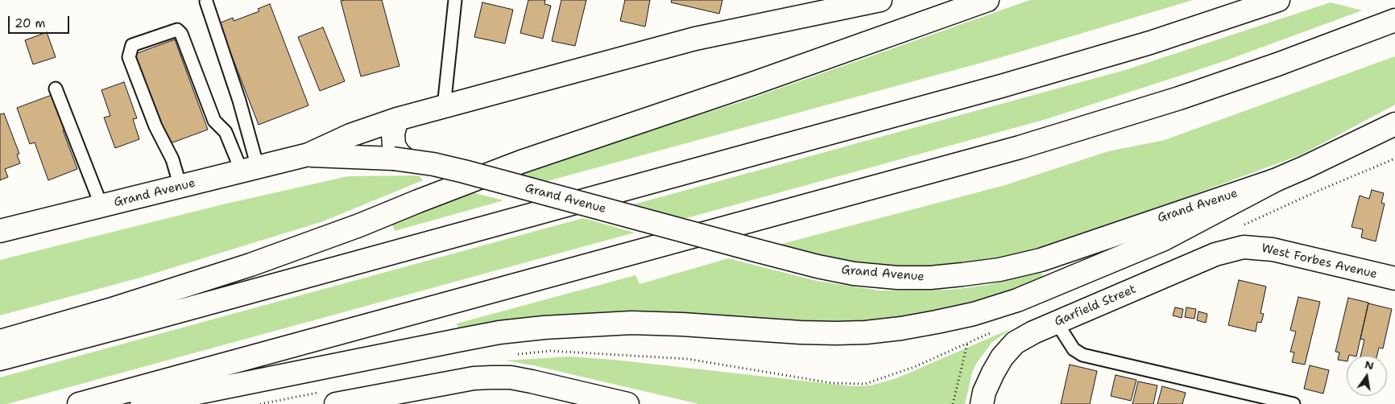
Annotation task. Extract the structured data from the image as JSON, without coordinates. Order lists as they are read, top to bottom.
{
  "streets": {
    "main road": ["Grand Avenue", "West Forbes Avenue", "Garfield Street"]
  },
  "crossings": [
    ["West Forbes Avenue", "Garfield Street"]
  ],
  "scale_bar": "20 m",
  "north": "top"
}
